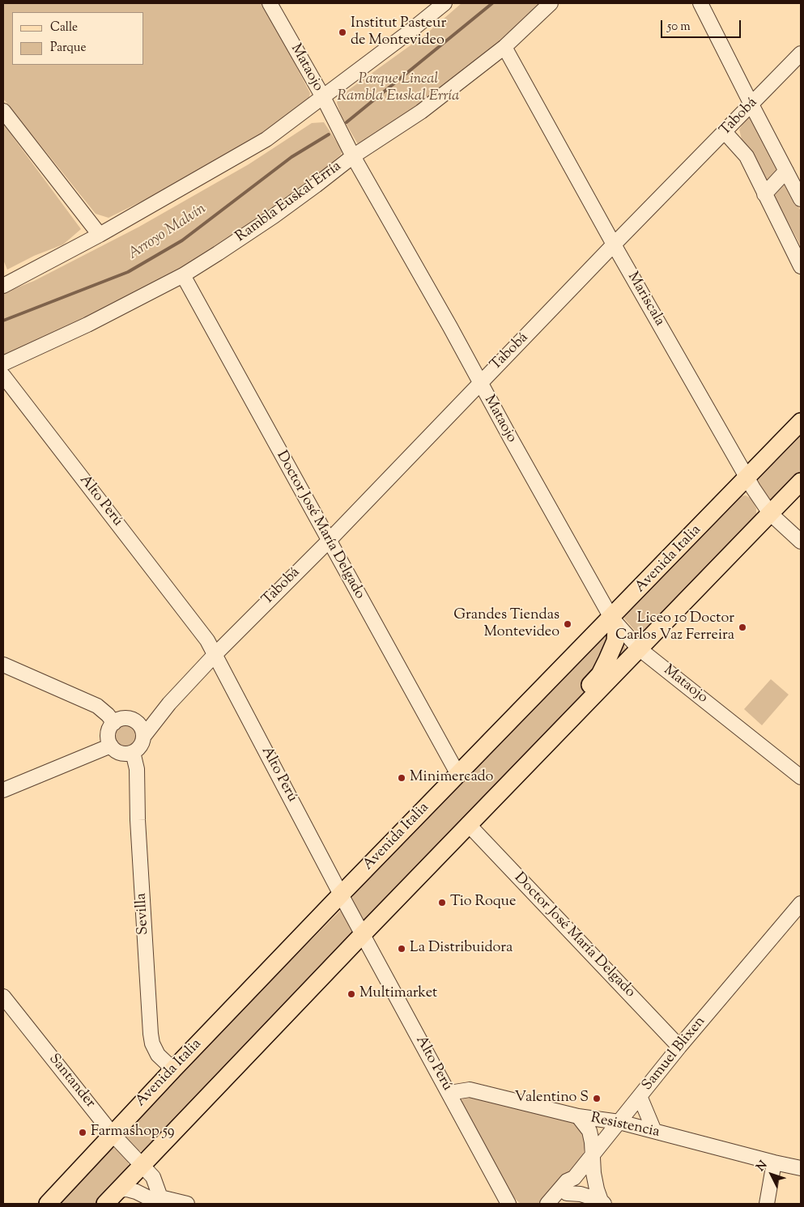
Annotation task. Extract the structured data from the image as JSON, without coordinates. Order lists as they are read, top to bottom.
{
  "streets": {
    "main road": ["Avenida Italia"],
    "street": [
      "Mataojo",
      "Tabobá",
      "Rambla Euskal Erría",
      "Mariscala",
      "Alto Perú",
      "Doctor José María Delgado",
      "Sevilla",
      "Samuel Blixen",
      "Santander",
      "Resistencia"
    ]
  },
  "crossings": [
    ["Mataojo", "Tabobá"],
    ["Mataojo", "Rambla Euskal Erría"],
    ["Mataojo", "Avenida Italia"],
    ["Tabobá", "Mariscala"],
    ["Tabobá", "Alto Perú"],
    ["Tabobá", "Doctor José María Delgado"],
    ["Tabobá", "Sevilla"],
    ["Rambla Euskal Erría", "Mariscala"],
    ["Rambla Euskal Erría", "Doctor José María Delgado"],
    ["Mariscala", "Avenida Italia"],
    ["Alto Perú", "Avenida Italia"],
    ["Alto Perú", "Resistencia"],
    ["Doctor José María Delgado", "Avenida Italia"],
    ["Doctor José María Delgado", "Samuel Blixen"],
    ["Avenida Italia", "Sevilla"],
    ["Avenida Italia", "Santander"],
    ["Samuel Blixen", "Resistencia"]
  ],
  "water": ["Arroyo Malvín"],
  "parks": ["Parque Lineal Rambla Euskal Erría"],
  "places": [
    "Institut Pasteur de Montevideo",
    "Grandes Tiendas Montevideo",
    "Liceo 10 Doctor Carlos Vaz Ferreira",
    "Minimercado",
    "Tio Roque",
    "La Distribuidora",
    "Multimarket",
    "Valentino S",
    "Farmashop 59"
  ],
  "legend": ["Calle", "Parque"],
  "scale_bar": "50 m",
  "north": "top left"
}
